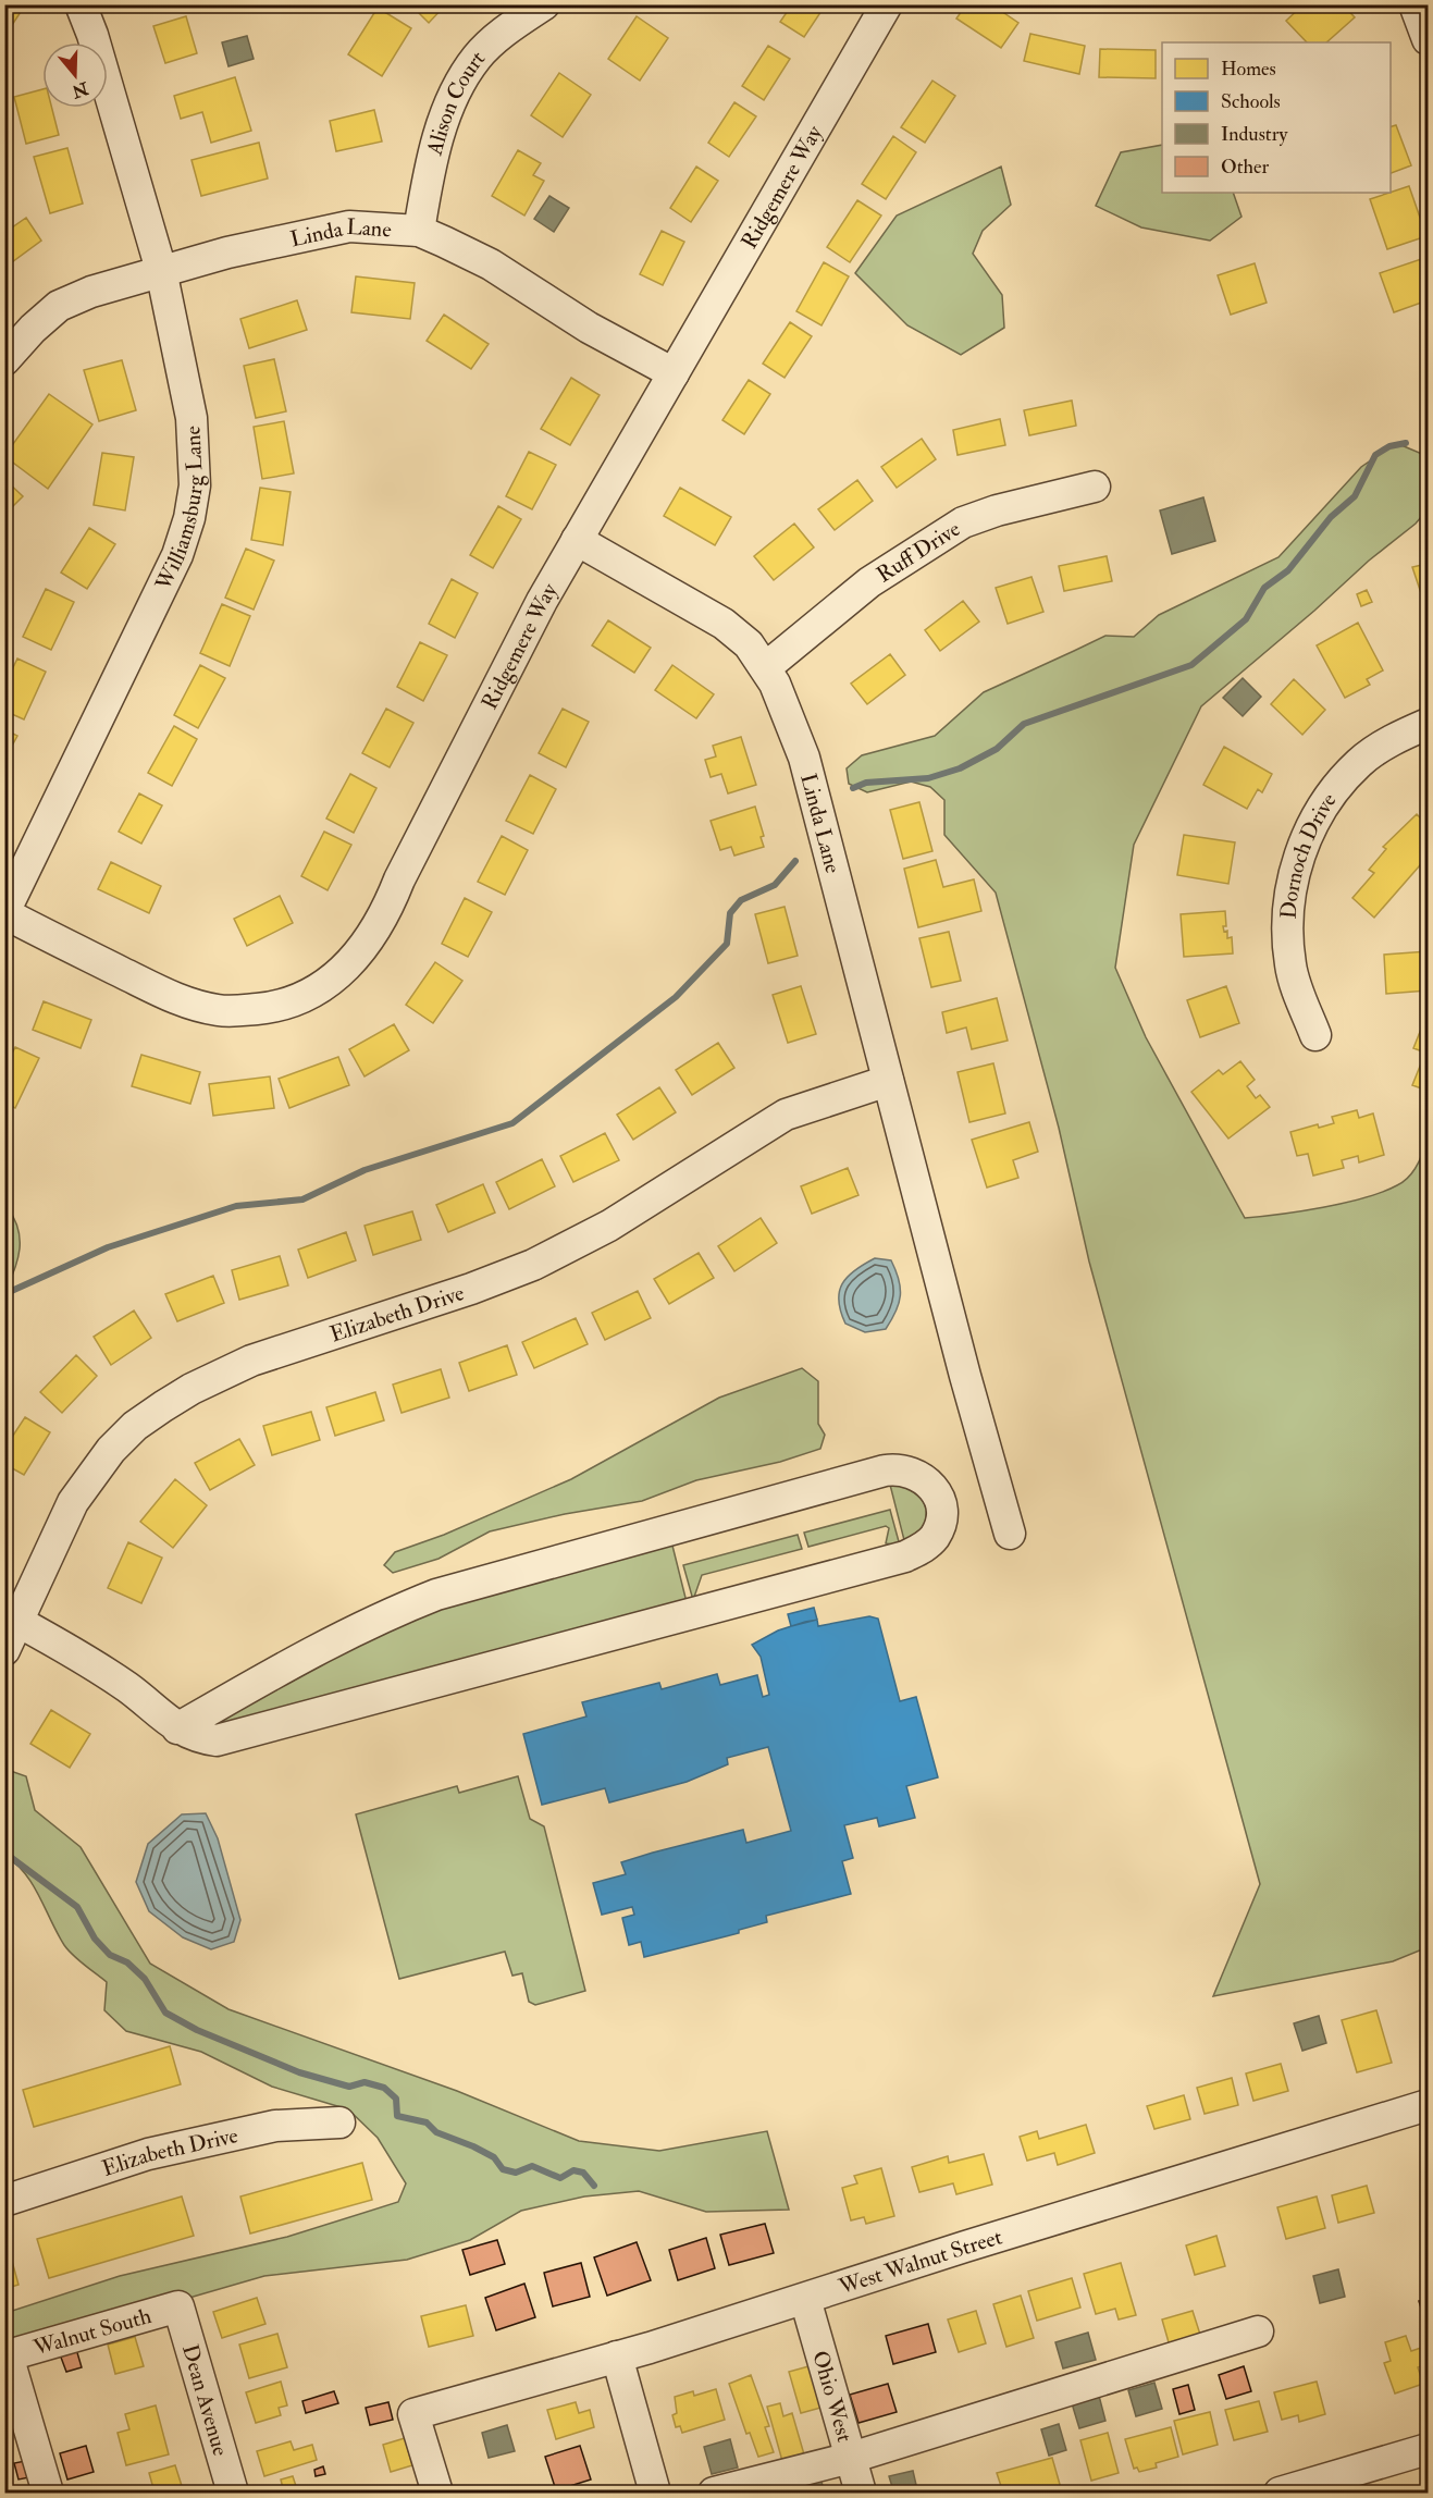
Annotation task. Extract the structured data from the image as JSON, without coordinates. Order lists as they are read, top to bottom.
{
  "streets": {
    "street": [
      "Alison Court",
      "Ridgemere Way",
      "Linda Lane",
      "Williamsburg Lane",
      "Ruff Drive",
      "Dornoch Drive",
      "Elizabeth Drive",
      "West Walnut Street",
      "Walnut South",
      "Ohio West",
      "Dean Avenue"
    ]
  },
  "crossings": [
    ["Alison Court", "Linda Lane"],
    ["Ridgemere Way", "Linda Lane"],
    ["Ridgemere Way", "Williamsburg Lane"],
    ["Linda Lane", "Williamsburg Lane"],
    ["Linda Lane", "Ruff Drive"],
    ["Linda Lane", "Elizabeth Drive"],
    ["West Walnut Street", "Ohio West"],
    ["Walnut South", "Dean Avenue"]
  ],
  "legend": [
    "Homes",
    "Schools",
    "Industry",
    "Other"
  ],
  "north": "bottom"
}
